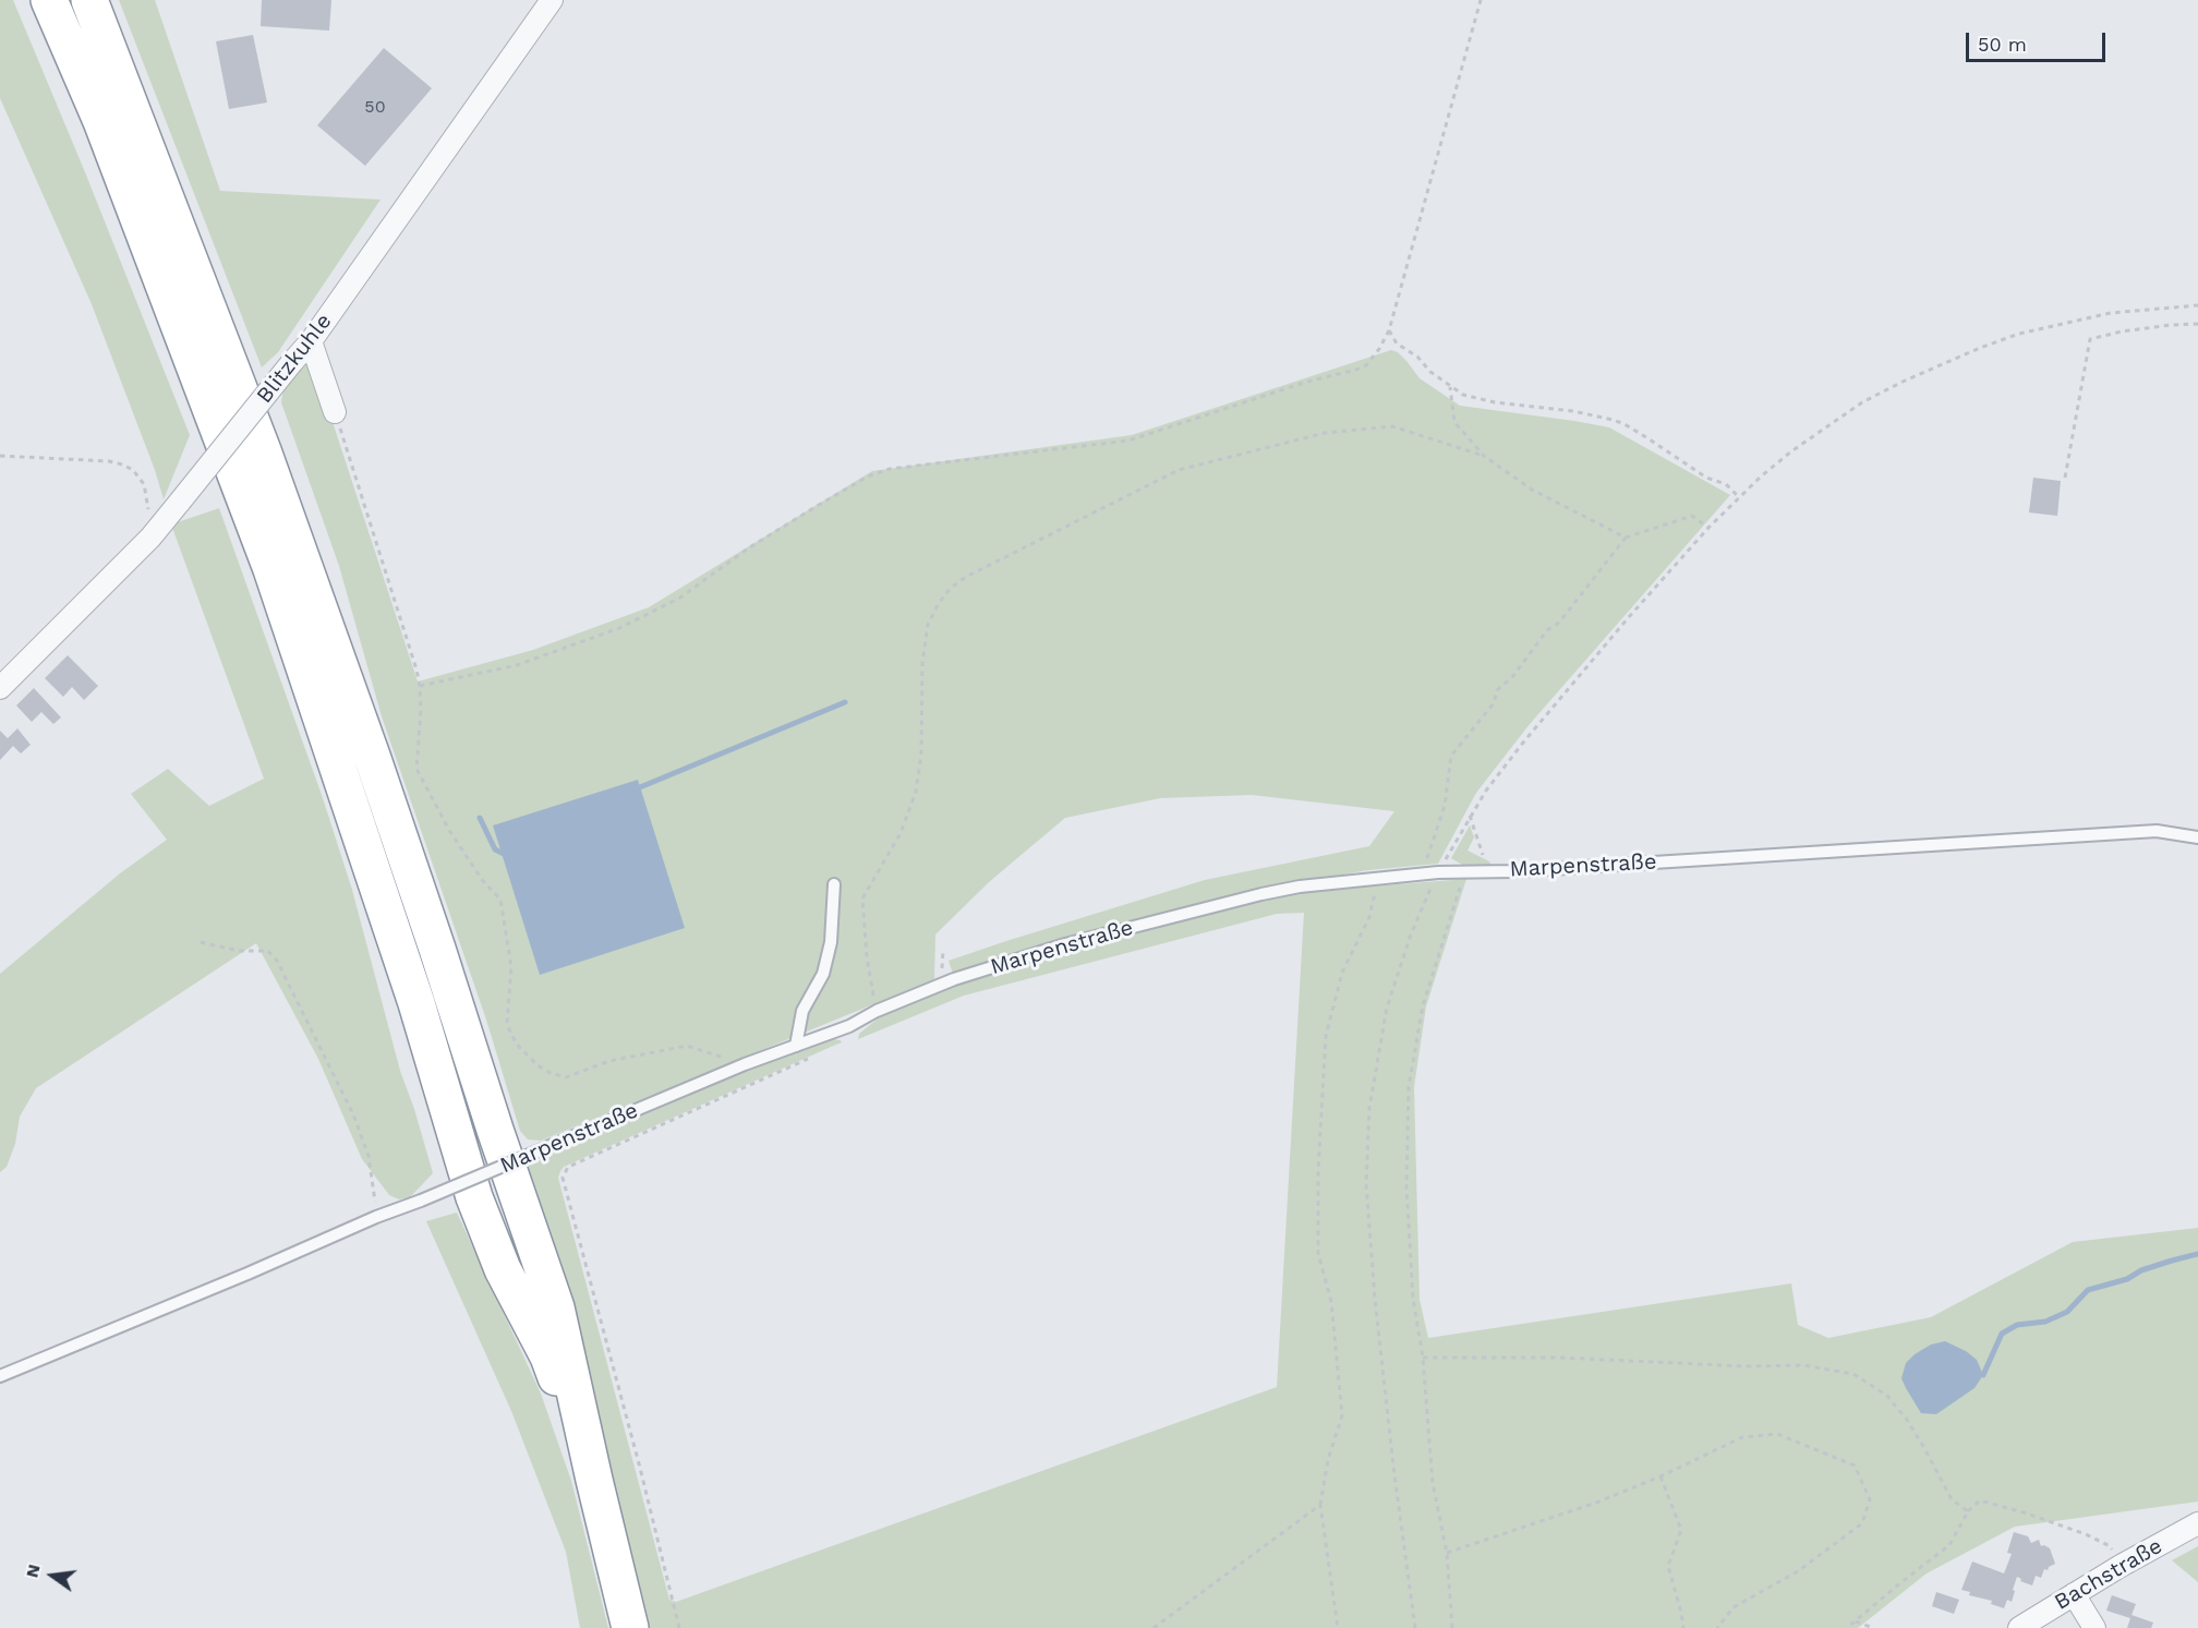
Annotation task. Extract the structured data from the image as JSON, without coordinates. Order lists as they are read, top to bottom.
{
  "streets": {
    "street": ["Blitzkuhle", "Bachstraße"],
    "lane": ["Marpenstraße"]
  },
  "house_numbers": ["50"],
  "scale_bar": "50 m",
  "north": "left"
}
